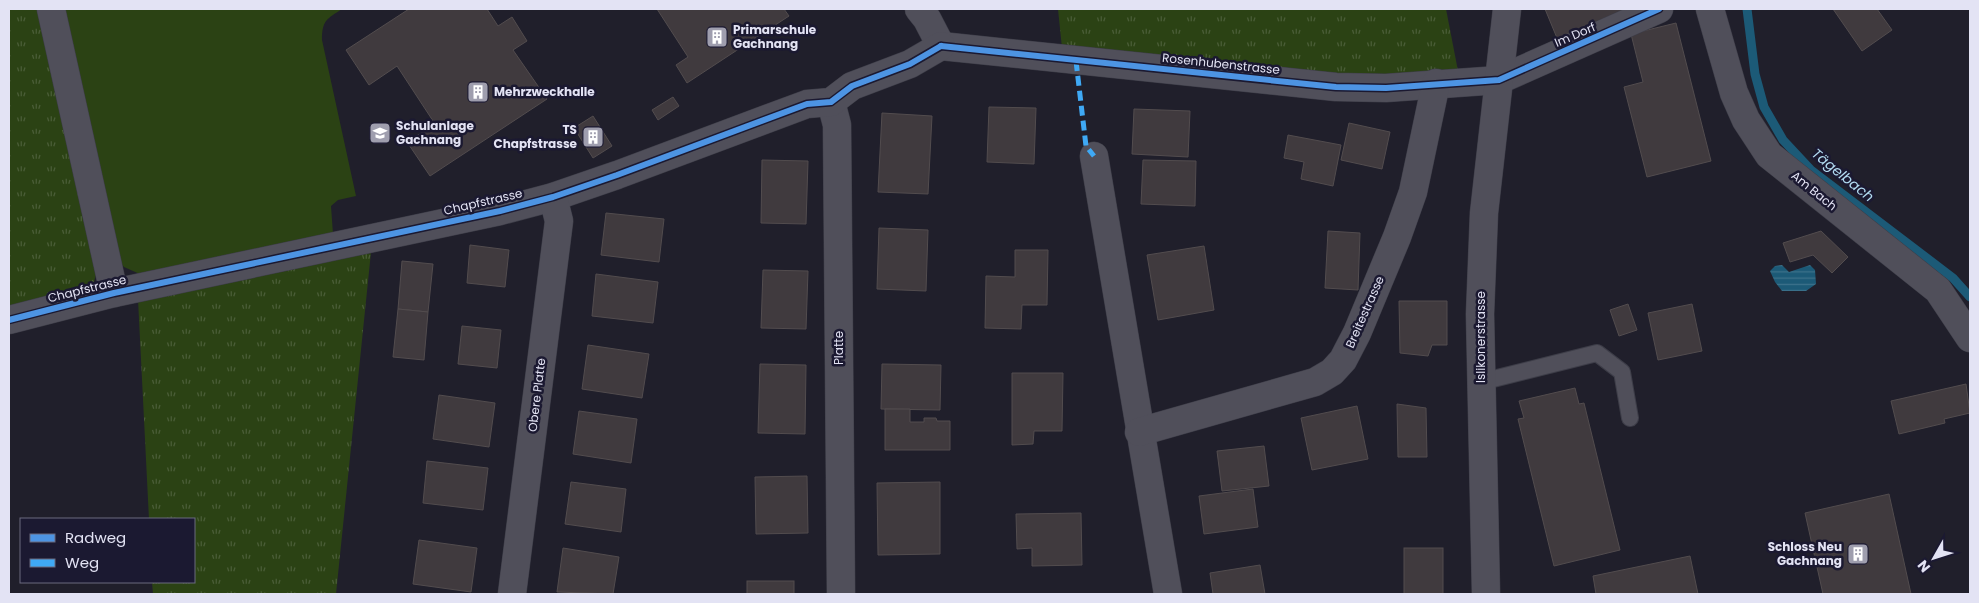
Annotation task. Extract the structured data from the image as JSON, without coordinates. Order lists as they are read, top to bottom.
{
  "streets": {
    "street": [
      "Im Dorf",
      "Rosenhubenstrasse",
      "Am Bach",
      "Chapfstrasse",
      "Breitestrasse",
      "Islikonerstrasse",
      "Platte",
      "Obere Platte"
    ]
  },
  "crossings": [
    ["Im Dorf", "Rosenhubenstrasse"],
    ["Im Dorf", "Islikonerstrasse"],
    ["Rosenhubenstrasse", "Breitestrasse"],
    ["Rosenhubenstrasse", "Islikonerstrasse"],
    ["Chapfstrasse", "Platte"],
    ["Chapfstrasse", "Obere Platte"]
  ],
  "water": ["Tägelbach"],
  "places": {
    "building": [
      "Primarschule Gachnang",
      "Mehrzweckhalle",
      "TS Chapfstrasse",
      "Schloss Neu Gachnang"
    ],
    "school or university": ["Schulanlage Gachnang"]
  },
  "legend": ["Radweg", "Weg"],
  "north": "bottom left"
}
